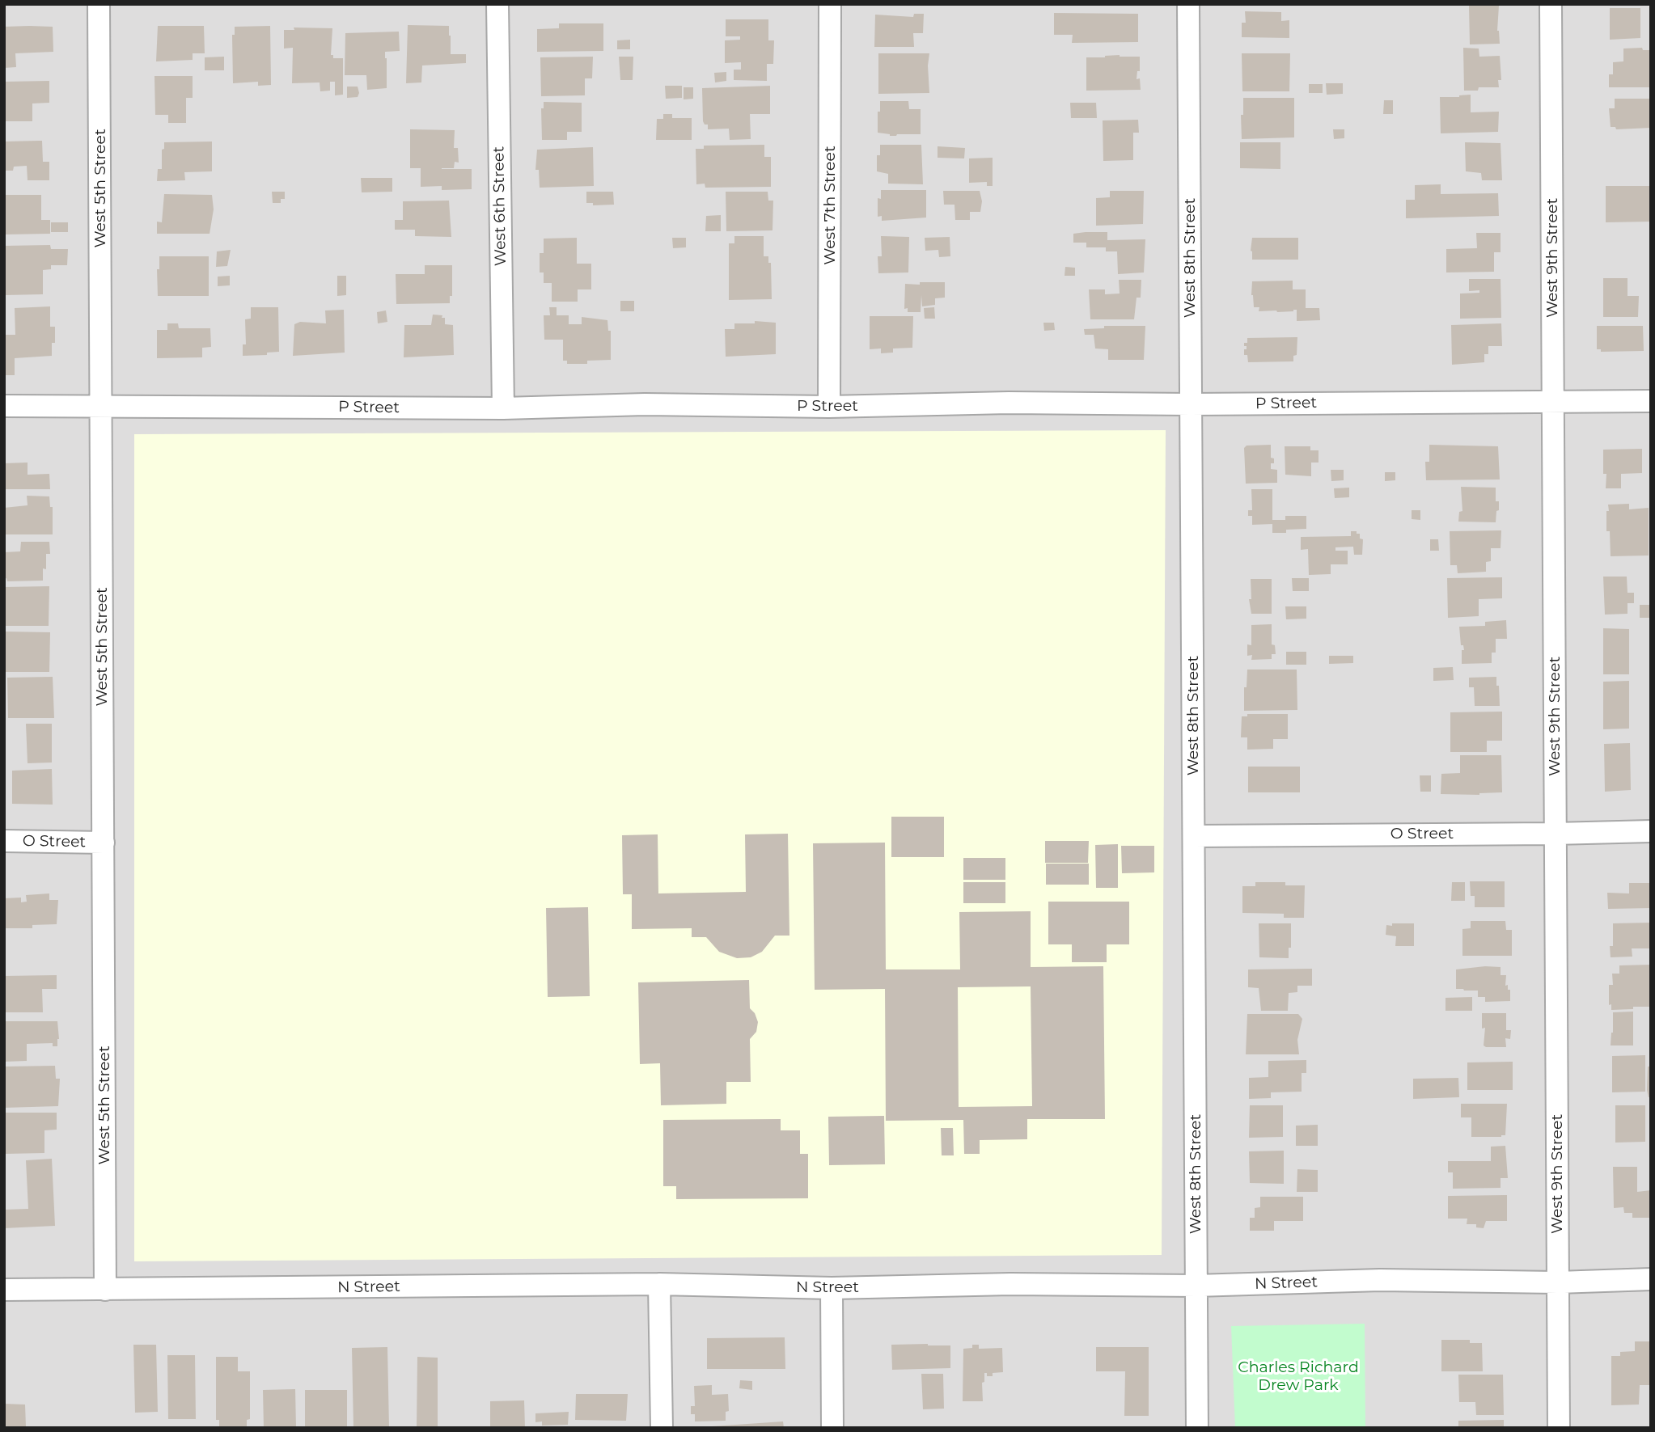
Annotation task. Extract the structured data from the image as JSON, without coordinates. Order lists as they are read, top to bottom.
{
  "streets": {
    "street": [
      "West 5th Street",
      "West 7th Street",
      "West 6th Street",
      "West 8th Street",
      "West 9th Street",
      "P Street",
      "O Street",
      "N Street"
    ]
  },
  "crossings": [
    ["West 5th Street", "P Street"],
    ["West 5th Street", "O Street"],
    ["West 5th Street", "N Street"],
    ["West 7th Street", "P Street"],
    ["West 6th Street", "P Street"],
    ["West 8th Street", "P Street"],
    ["West 8th Street", "O Street"],
    ["West 8th Street", "N Street"],
    ["West 9th Street", "P Street"],
    ["West 9th Street", "O Street"],
    ["West 9th Street", "N Street"]
  ],
  "parks": ["Charles Richard Drew Park"]
}
